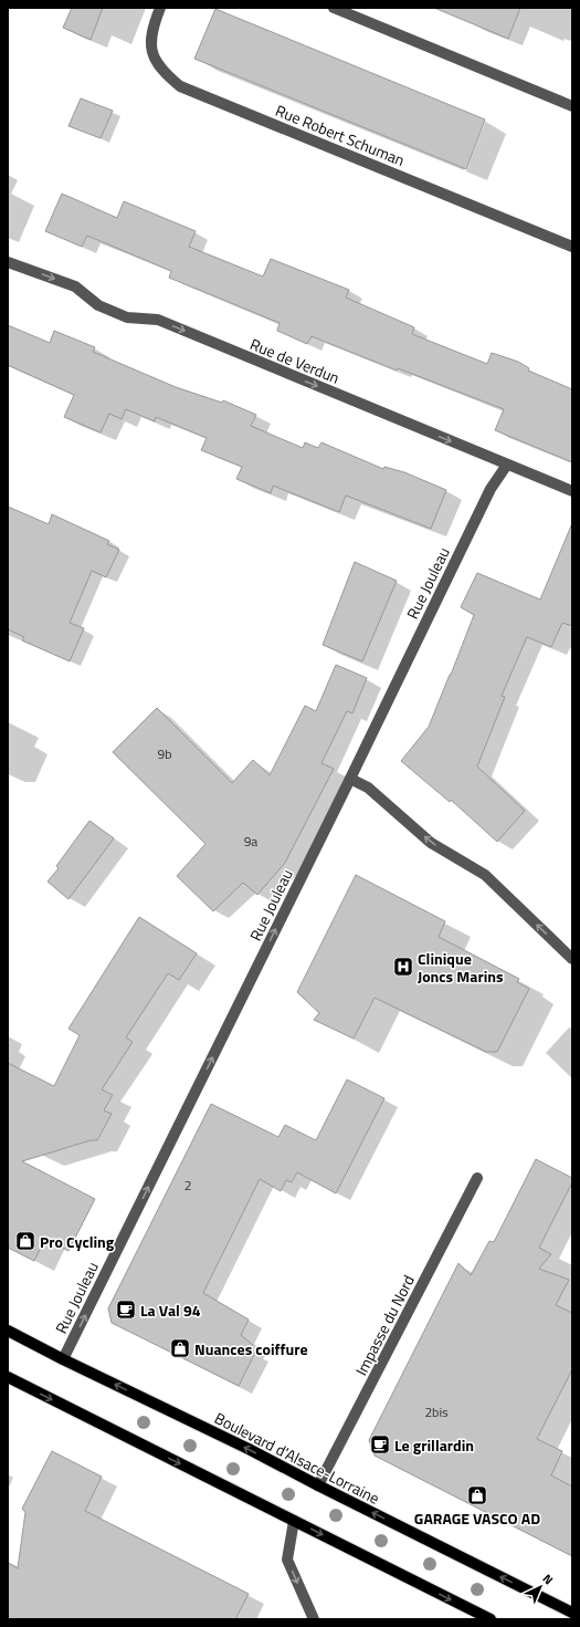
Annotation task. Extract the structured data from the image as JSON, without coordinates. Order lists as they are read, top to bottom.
{
  "streets": {
    "main road": ["Boulevard d'Alsace-Lorraine"],
    "street": [
      "Rue Robert Schuman",
      "Rue de Verdun",
      "Rue Jouleau",
      "Impasse du Nord"
    ]
  },
  "crossings": [
    ["Rue de Verdun", "Rue Jouleau"],
    ["Rue Jouleau", "Boulevard d'Alsace-Lorraine"],
    ["Impasse du Nord", "Boulevard d'Alsace-Lorraine"]
  ],
  "one_way": ["Rue de Verdun", "Rue Jouleau"],
  "places": {
    "hospital": ["Clinique Joncs Marins"],
    "shop": ["Pro Cycling", "Nuances coiffure", "GARAGE VASCO AD"],
    "cafe": ["La Val 94", "Le grillardin"]
  },
  "house_numbers": [
    "9b",
    "9a",
    "2",
    "2bis"
  ],
  "north": "top right"
}
